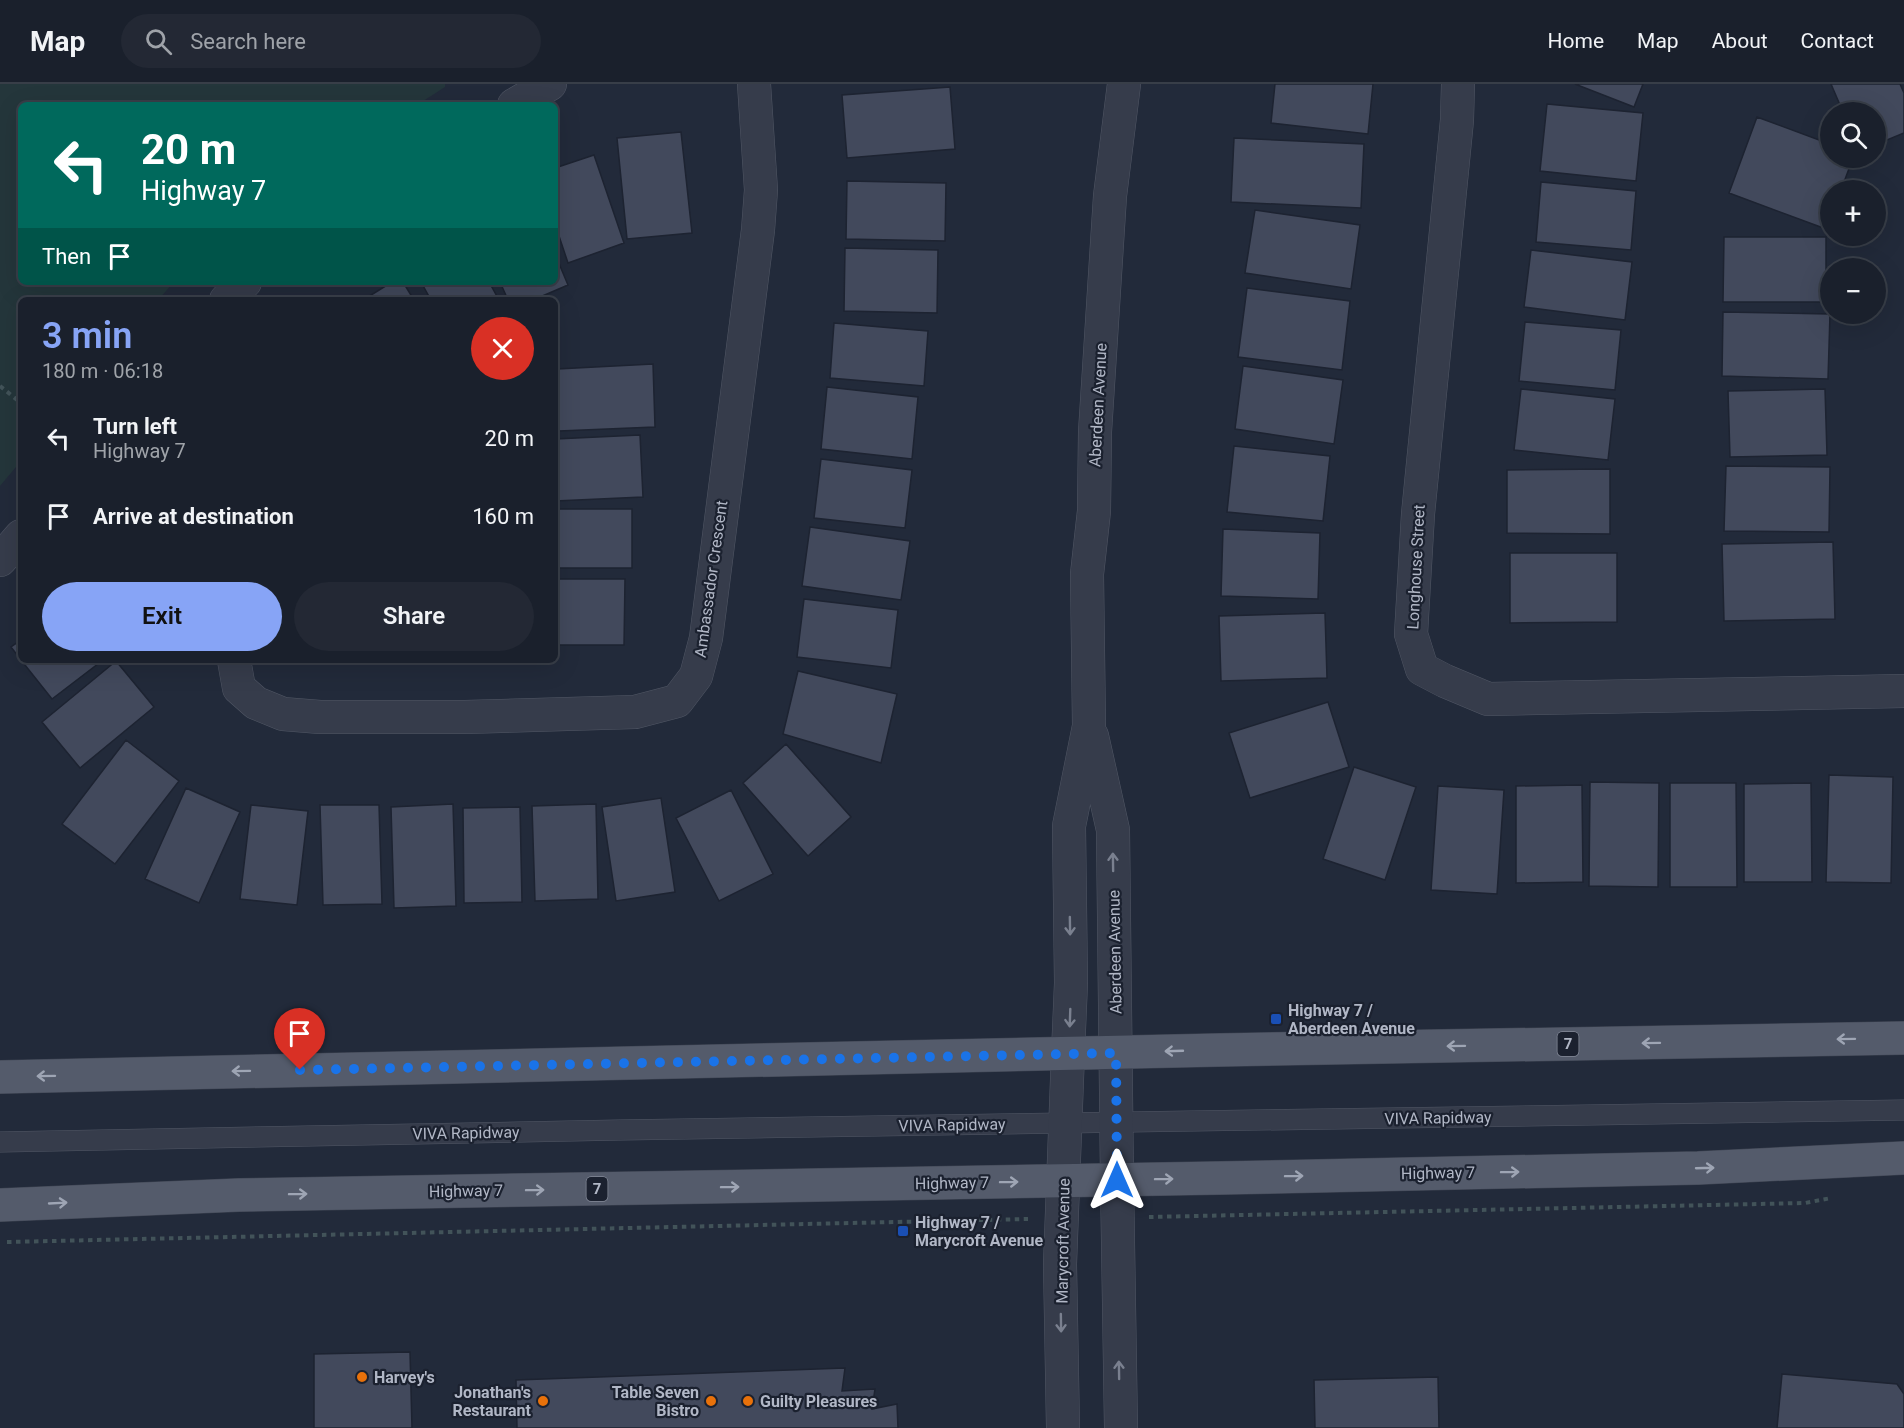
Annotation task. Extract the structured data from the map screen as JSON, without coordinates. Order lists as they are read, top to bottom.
{
  "streets": {
    "main road": ["7", "Highway 7"],
    "street": [
      "Aberdeen Avenue",
      "Longhouse Street",
      "Ambassador Crescent",
      "Marycroft Avenue"
    ],
    "lane": ["VIVA Rapidway"]
  },
  "crossings": [
    ["Aberdeen Avenue", "7"],
    ["Aberdeen Avenue", "VIVA Rapidway"],
    ["Aberdeen Avenue", "Highway 7"],
    ["Aberdeen Avenue", "Marycroft Avenue"],
    ["7", "Marycroft Avenue"],
    ["VIVA Rapidway", "Marycroft Avenue"],
    ["Highway 7", "Marycroft Avenue"]
  ],
  "places": {
    "transit": ["Highway 7 / Aberdeen Avenue", "Highway 7 / Marycroft Avenue"],
    "other": [
      "Harvey's",
      "Jonathan's Restaurant",
      "Table Seven Bistro",
      "Guilty Pleasures"
    ]
  },
  "page": {
    "header": "Map",
    "search": "Search here",
    "nav": [
      "Home",
      "Map",
      "About",
      "Contact"
    ],
    "map_buttons": ["+", "−"],
    "turn": ["20 m", "Highway 7"],
    "then": "Then",
    "heading": ["3 min", "180 m · 06:18"],
    "list": [
      {
        "name": "Turn left",
        "note": "Highway 7",
        "value": "20 m"
      },
      {
        "name": "Arrive at destination",
        "value": "160 m"
      }
    ],
    "buttons": ["Exit", "Share"]
  }
}
